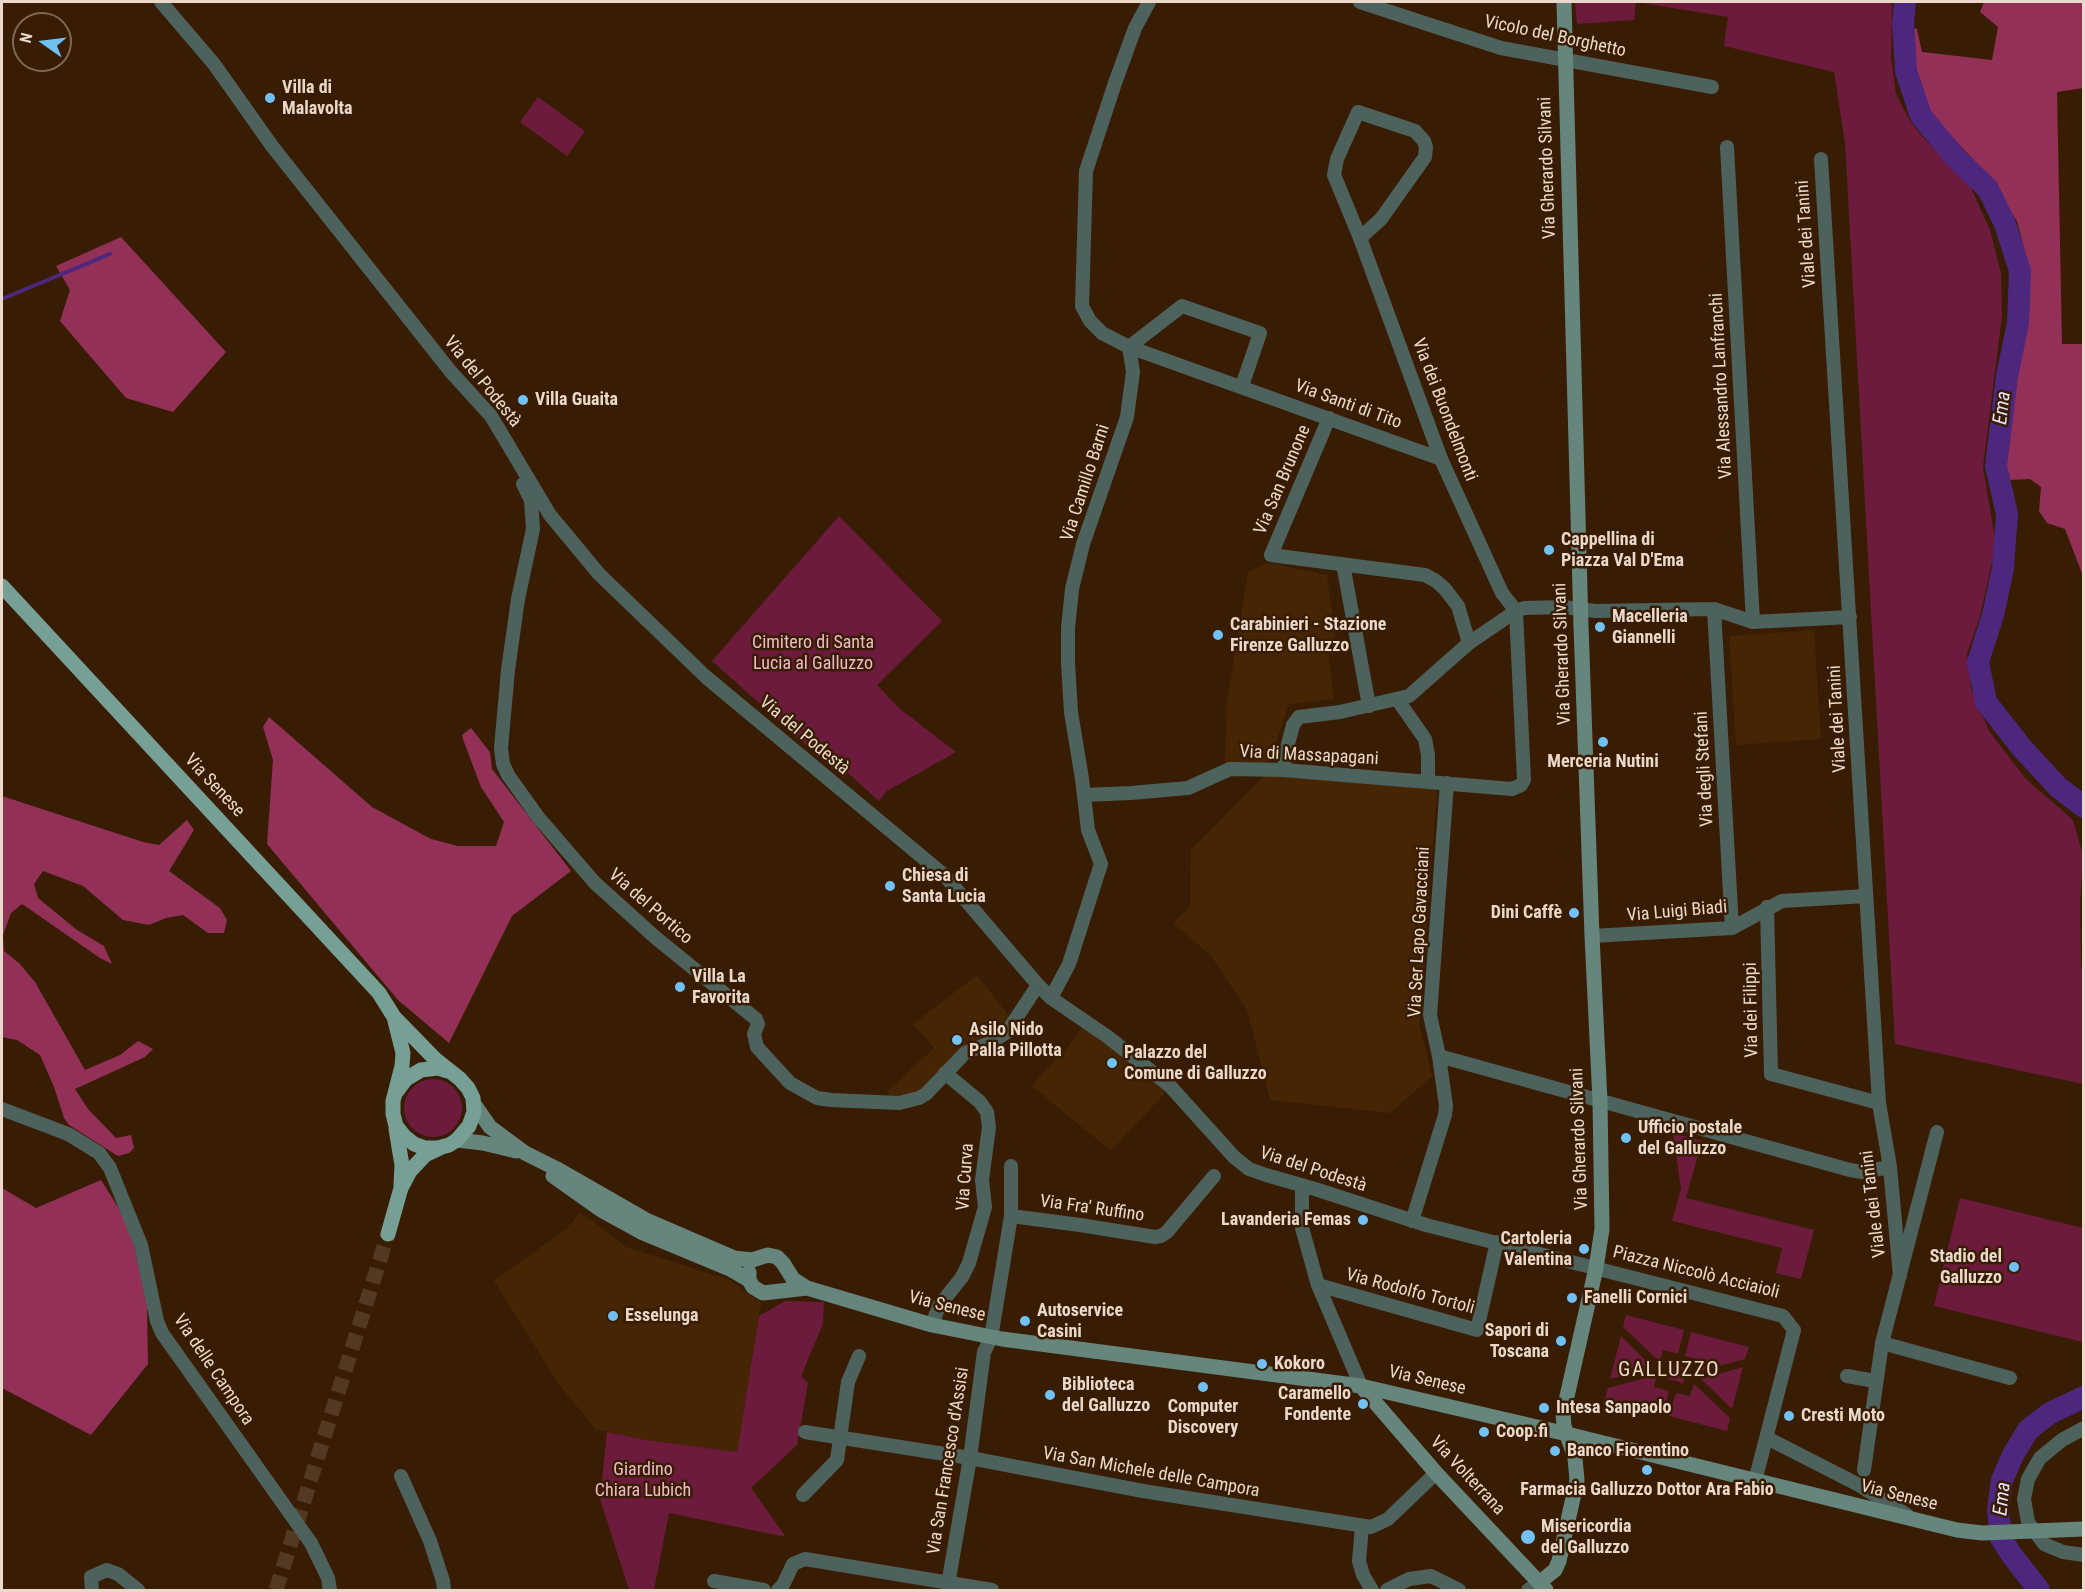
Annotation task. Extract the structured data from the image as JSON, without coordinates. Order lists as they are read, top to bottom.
{
  "streets": {
    "main road": [
      "Via Gherardo Silvani",
      "Via Senese",
      "Piazza Niccolò Acciaioli",
      "Via Volterrana"
    ],
    "street": [
      "Vicolo del Borghetto",
      "Viale dei Tanini",
      "Via del Podestà",
      "Via Alessandro Lanfranchi",
      "Via Santi di Tito",
      "Via dei Buondelmonti",
      "Via San Brunone",
      "Via Camillo Barni",
      "Via di Massapagani",
      "Via degli Stefani",
      "Via del Portico",
      "Via Luigi Biadi",
      "Via Ser Lapo Gavacciani",
      "Via dei Filippi",
      "Via Curva",
      "Via Fra' Ruffino",
      "Via Rodolfo Tortoli",
      "Via delle Campora",
      "Via San Francesco d'Assisi",
      "Via San Michele delle Campora"
    ]
  },
  "crossings": [
    ["Vicolo del Borghetto", "Via Gherardo Silvani"],
    ["Via Gherardo Silvani", "Via del Podestà"],
    ["Via Gherardo Silvani", "Via Luigi Biadi"],
    ["Via Gherardo Silvani", "Piazza Niccolò Acciaioli"],
    ["Viale dei Tanini", "Via Luigi Biadi"],
    ["Viale dei Tanini", "Via dei Filippi"],
    ["Via del Podestà", "Via Camillo Barni"],
    ["Via del Podestà", "Via del Portico"],
    ["Via del Podestà", "Via Ser Lapo Gavacciani"],
    ["Via del Podestà", "Piazza Niccolò Acciaioli"],
    ["Via del Podestà", "Via Rodolfo Tortoli"],
    ["Via Santi di Tito", "Via dei Buondelmonti"],
    ["Via Santi di Tito", "Via San Brunone"],
    ["Via Santi di Tito", "Via Camillo Barni"],
    ["Via dei Buondelmonti", "Via di Massapagani"],
    ["Via Camillo Barni", "Via di Massapagani"],
    ["Via di Massapagani", "Via Ser Lapo Gavacciani"],
    ["Via degli Stefani", "Via Luigi Biadi"],
    ["Via Senese", "Via Curva"],
    ["Via Senese", "Piazza Niccolò Acciaioli"],
    ["Via Senese", "Via San Francesco d'Assisi"],
    ["Via Senese", "Via Volterrana"],
    ["Via del Portico", "Via Curva"],
    ["Via Luigi Biadi", "Via dei Filippi"],
    ["Piazza Niccolò Acciaioli", "Via Volterrana"],
    ["Via San Francesco d'Assisi", "Via San Michele delle Campora"],
    ["Via San Michele delle Campora", "Via Volterrana"]
  ],
  "districts": ["GALLUZZO"],
  "water": ["Ema"],
  "parks": ["Cimitero di Santa Lucia al Galluzzo", "Giardino Chiara Lubich"],
  "places": [
    "Villa di Malavolta",
    "Villa Guaita",
    "Cappellina di Piazza Val D'Ema",
    "Macelleria Giannelli",
    "Carabinieri - Stazione Firenze Galluzzo",
    "Merceria Nutini",
    "Chiesa di Santa Lucia",
    "Dini Caffè",
    "Villa La Favorita",
    "Asilo Nido Palla Pillotta",
    "Palazzo del Comune di Galluzzo",
    "Ufficio postale del Galluzzo",
    "Lavanderia Femas",
    "Cartoleria Valentina",
    "Stadio del Galluzzo",
    "Fanelli Cornici",
    "Esselunga",
    "Autoservice Casini",
    "Sapori di Toscana",
    "Kokoro",
    "Computer Discovery",
    "Biblioteca del Galluzzo",
    "Caramello Fondente",
    "Intesa Sanpaolo",
    "Cresti Moto",
    "Coop.fi",
    "Banco Fiorentino",
    "Farmacia Galluzzo Dottor Ara Fabio",
    "Misericordia del Galluzzo"
  ],
  "north": "left"
}
